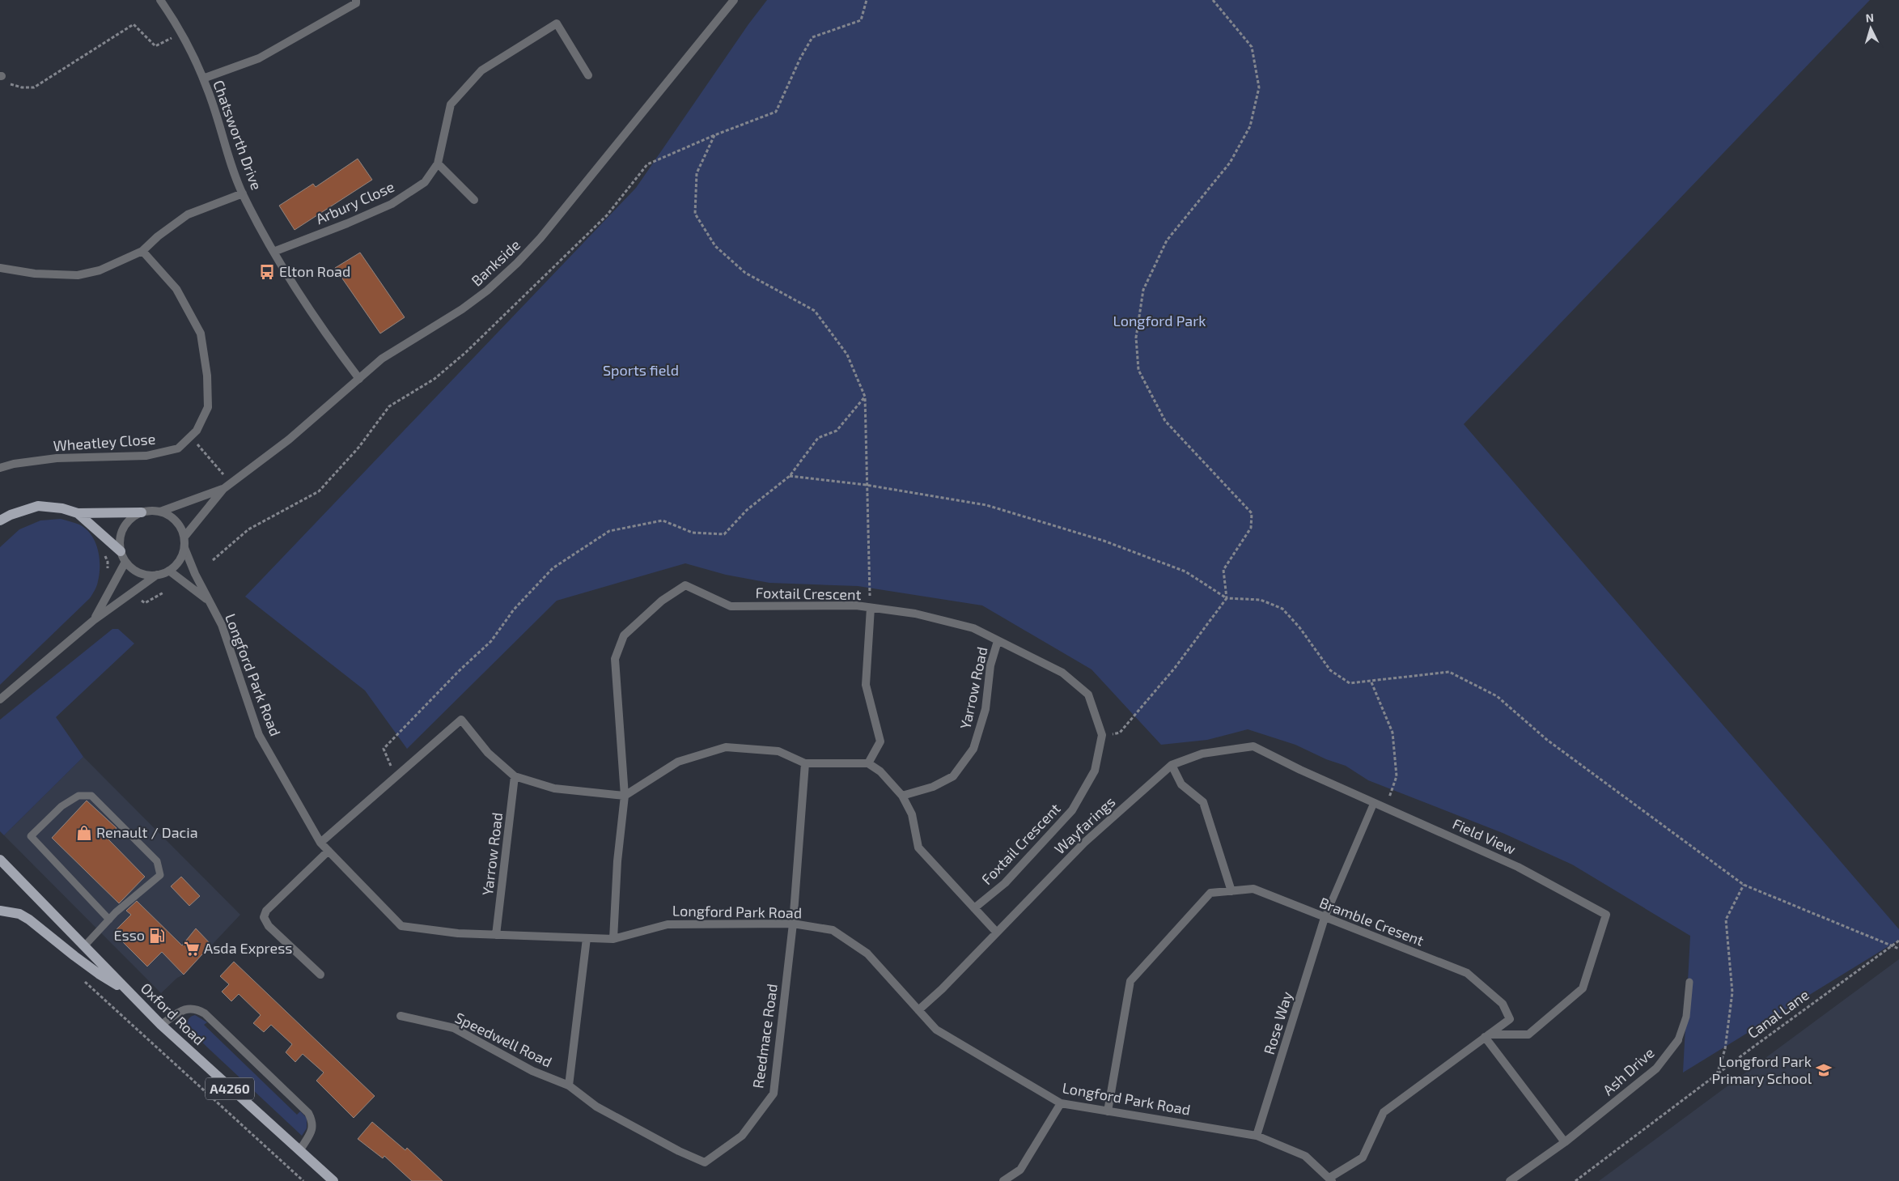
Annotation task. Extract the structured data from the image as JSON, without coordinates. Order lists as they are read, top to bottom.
{
  "streets": {
    "main road": ["Oxford Road", "A4260"],
    "street": [
      "Chatsworth Drive",
      "Arbury Close",
      "Bankside",
      "Wheatley Close",
      "Foxtail Crescent",
      "Longford Park Road",
      "Yarrow Road",
      "Wayfarings",
      "Field View",
      "Bramble Cresent",
      "Rose Way",
      "Reedmace Road",
      "Speedwell Road",
      "Ash Drive"
    ],
    "path": ["Canal Lane"]
  },
  "crossings": [
    ["Chatsworth Drive", "Arbury Close"],
    ["Chatsworth Drive", "Bankside"],
    ["Bankside", "Longford Park Road"],
    ["Foxtail Crescent", "Yarrow Road"],
    ["Longford Park Road", "Yarrow Road"],
    ["Longford Park Road", "Wayfarings"],
    ["Longford Park Road", "Bramble Cresent"],
    ["Longford Park Road", "Rose Way"],
    ["Longford Park Road", "Reedmace Road"],
    ["Wayfarings", "Field View"],
    ["Field View", "Bramble Cresent"],
    ["Bramble Cresent", "Rose Way"],
    ["Reedmace Road", "Speedwell Road"]
  ],
  "parks": ["Longford Park", "Sports field"],
  "places": {
    "bus stop": ["Elton Road"],
    "shop": ["Renault / Dacia"],
    "fuel station": ["Esso"],
    "supermarket": ["Asda Express"],
    "school or university": ["Longford Park Primary School"]
  },
  "north": "top"
}
